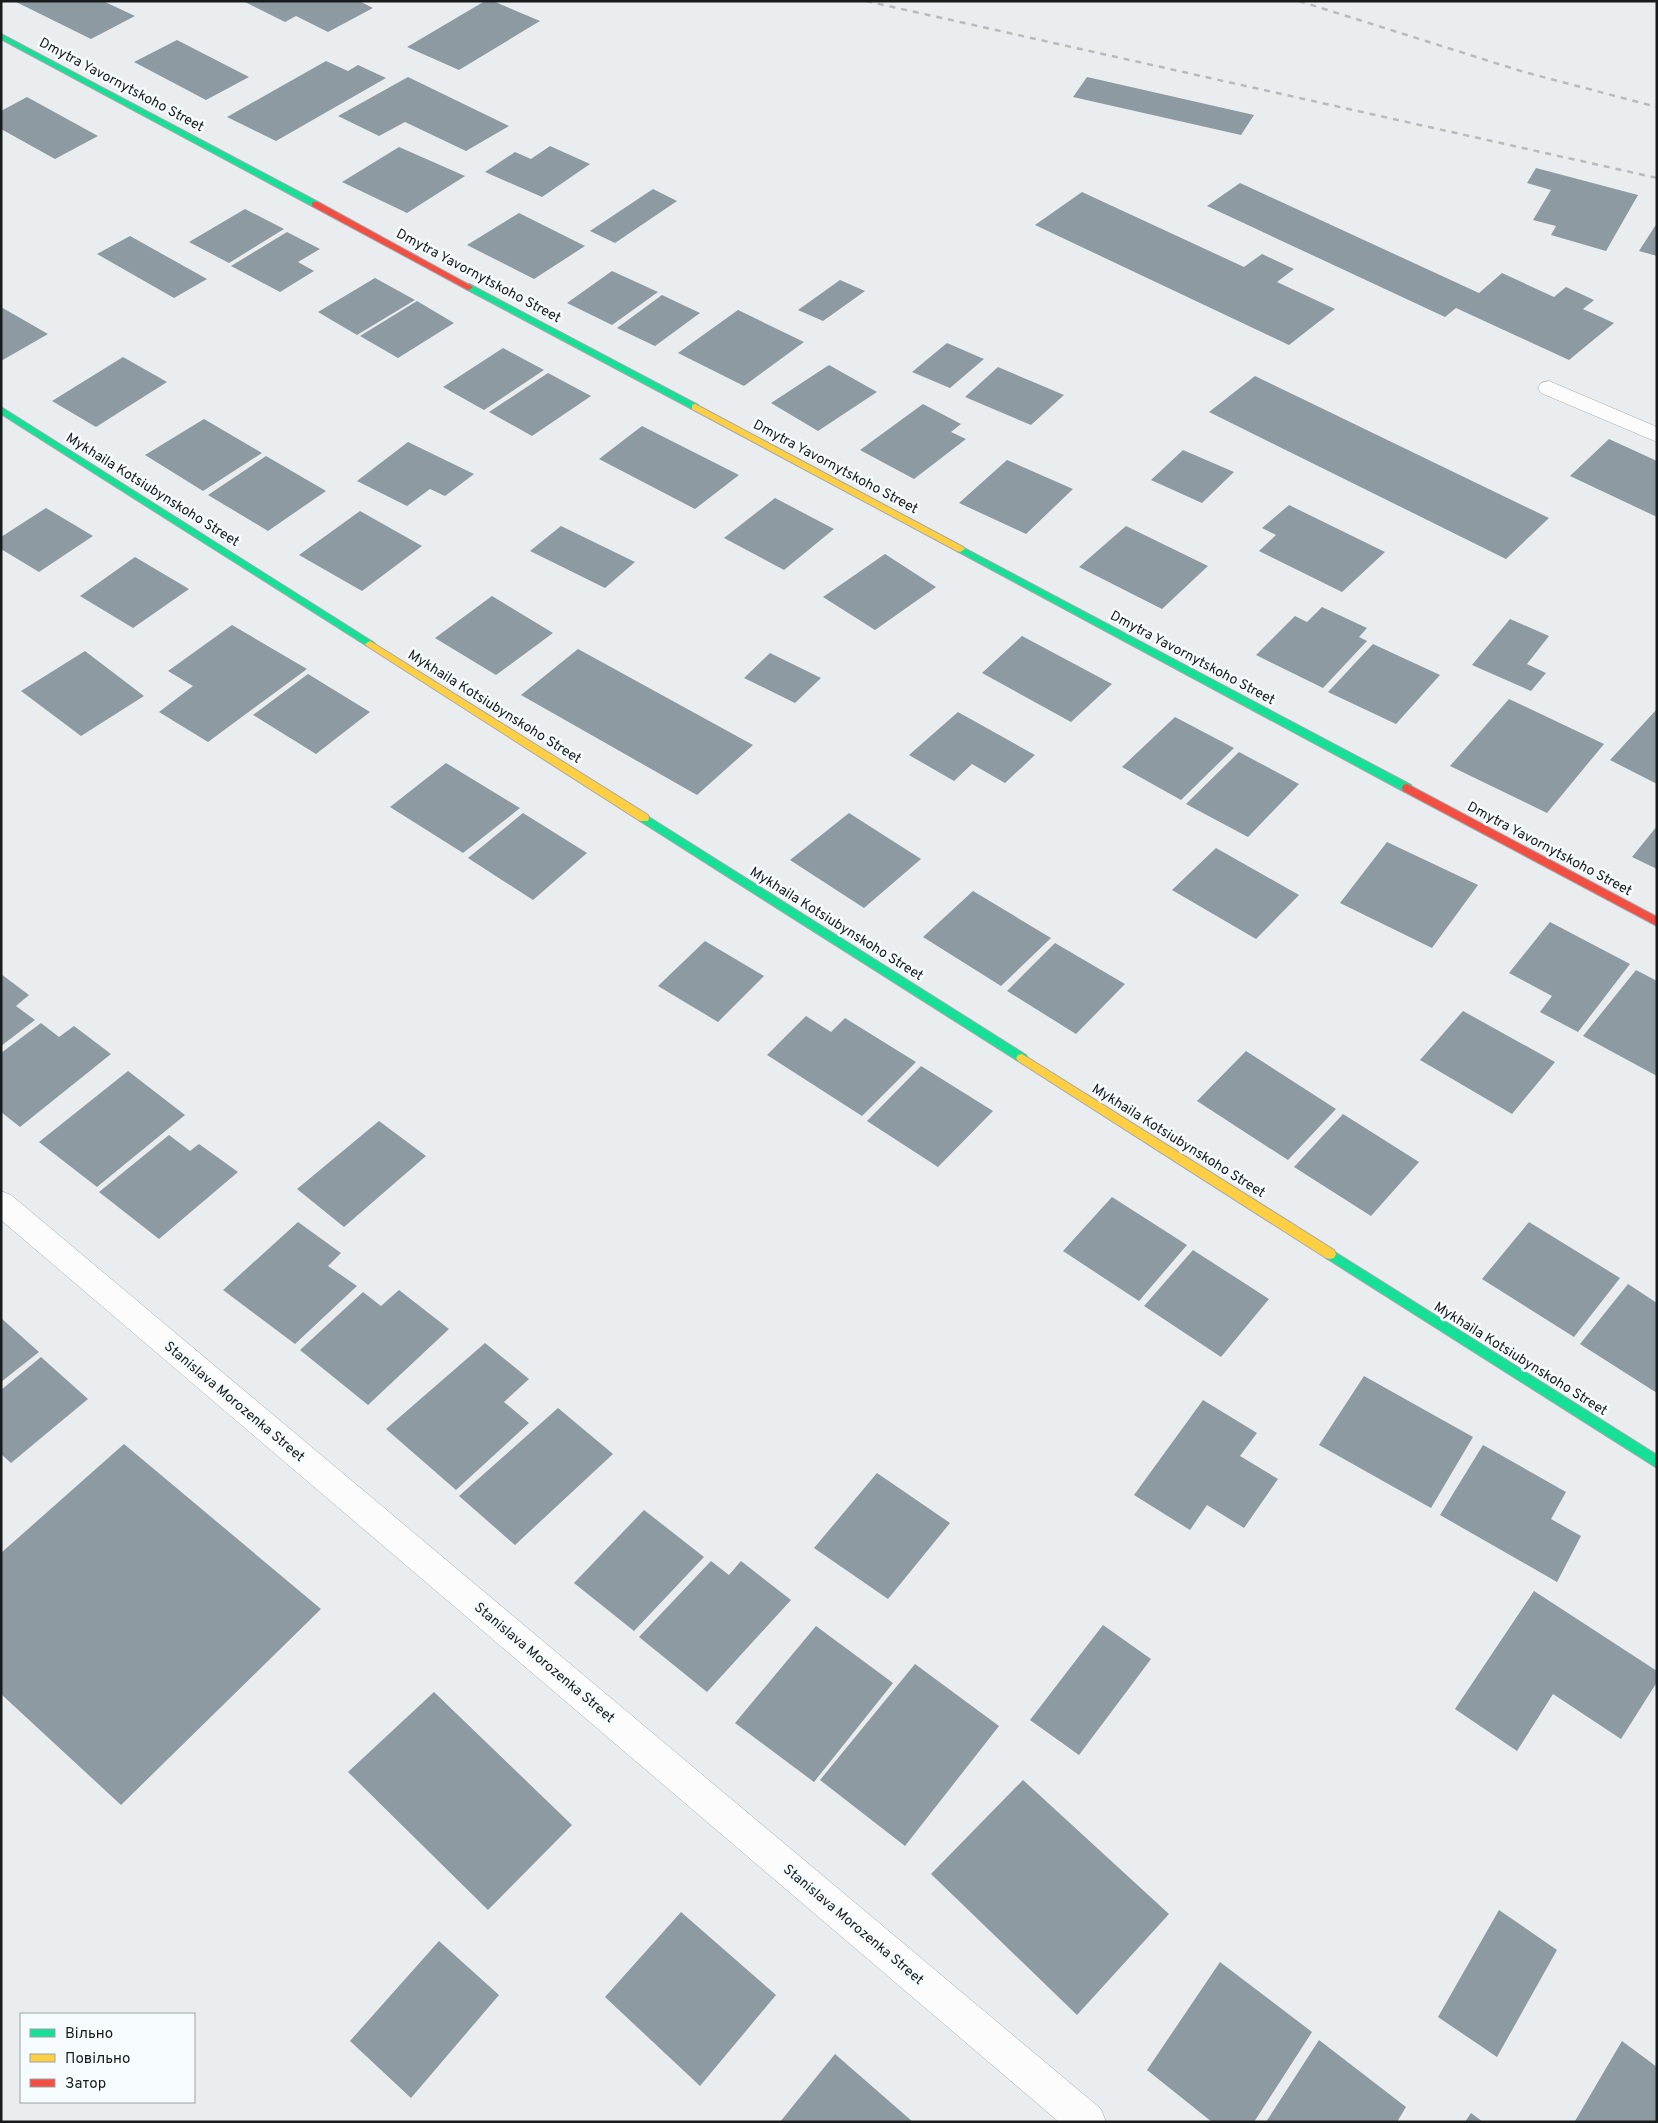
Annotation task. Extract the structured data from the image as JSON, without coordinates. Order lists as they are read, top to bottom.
{
  "streets": {
    "street": ["Dmytra Yavornytskoho Street", "Mykhaila Kotsiubynskoho Street", "Stanislava Morozenka Street"]
  },
  "legend": ["Вільно", "Повільно", "Затор"]
}
